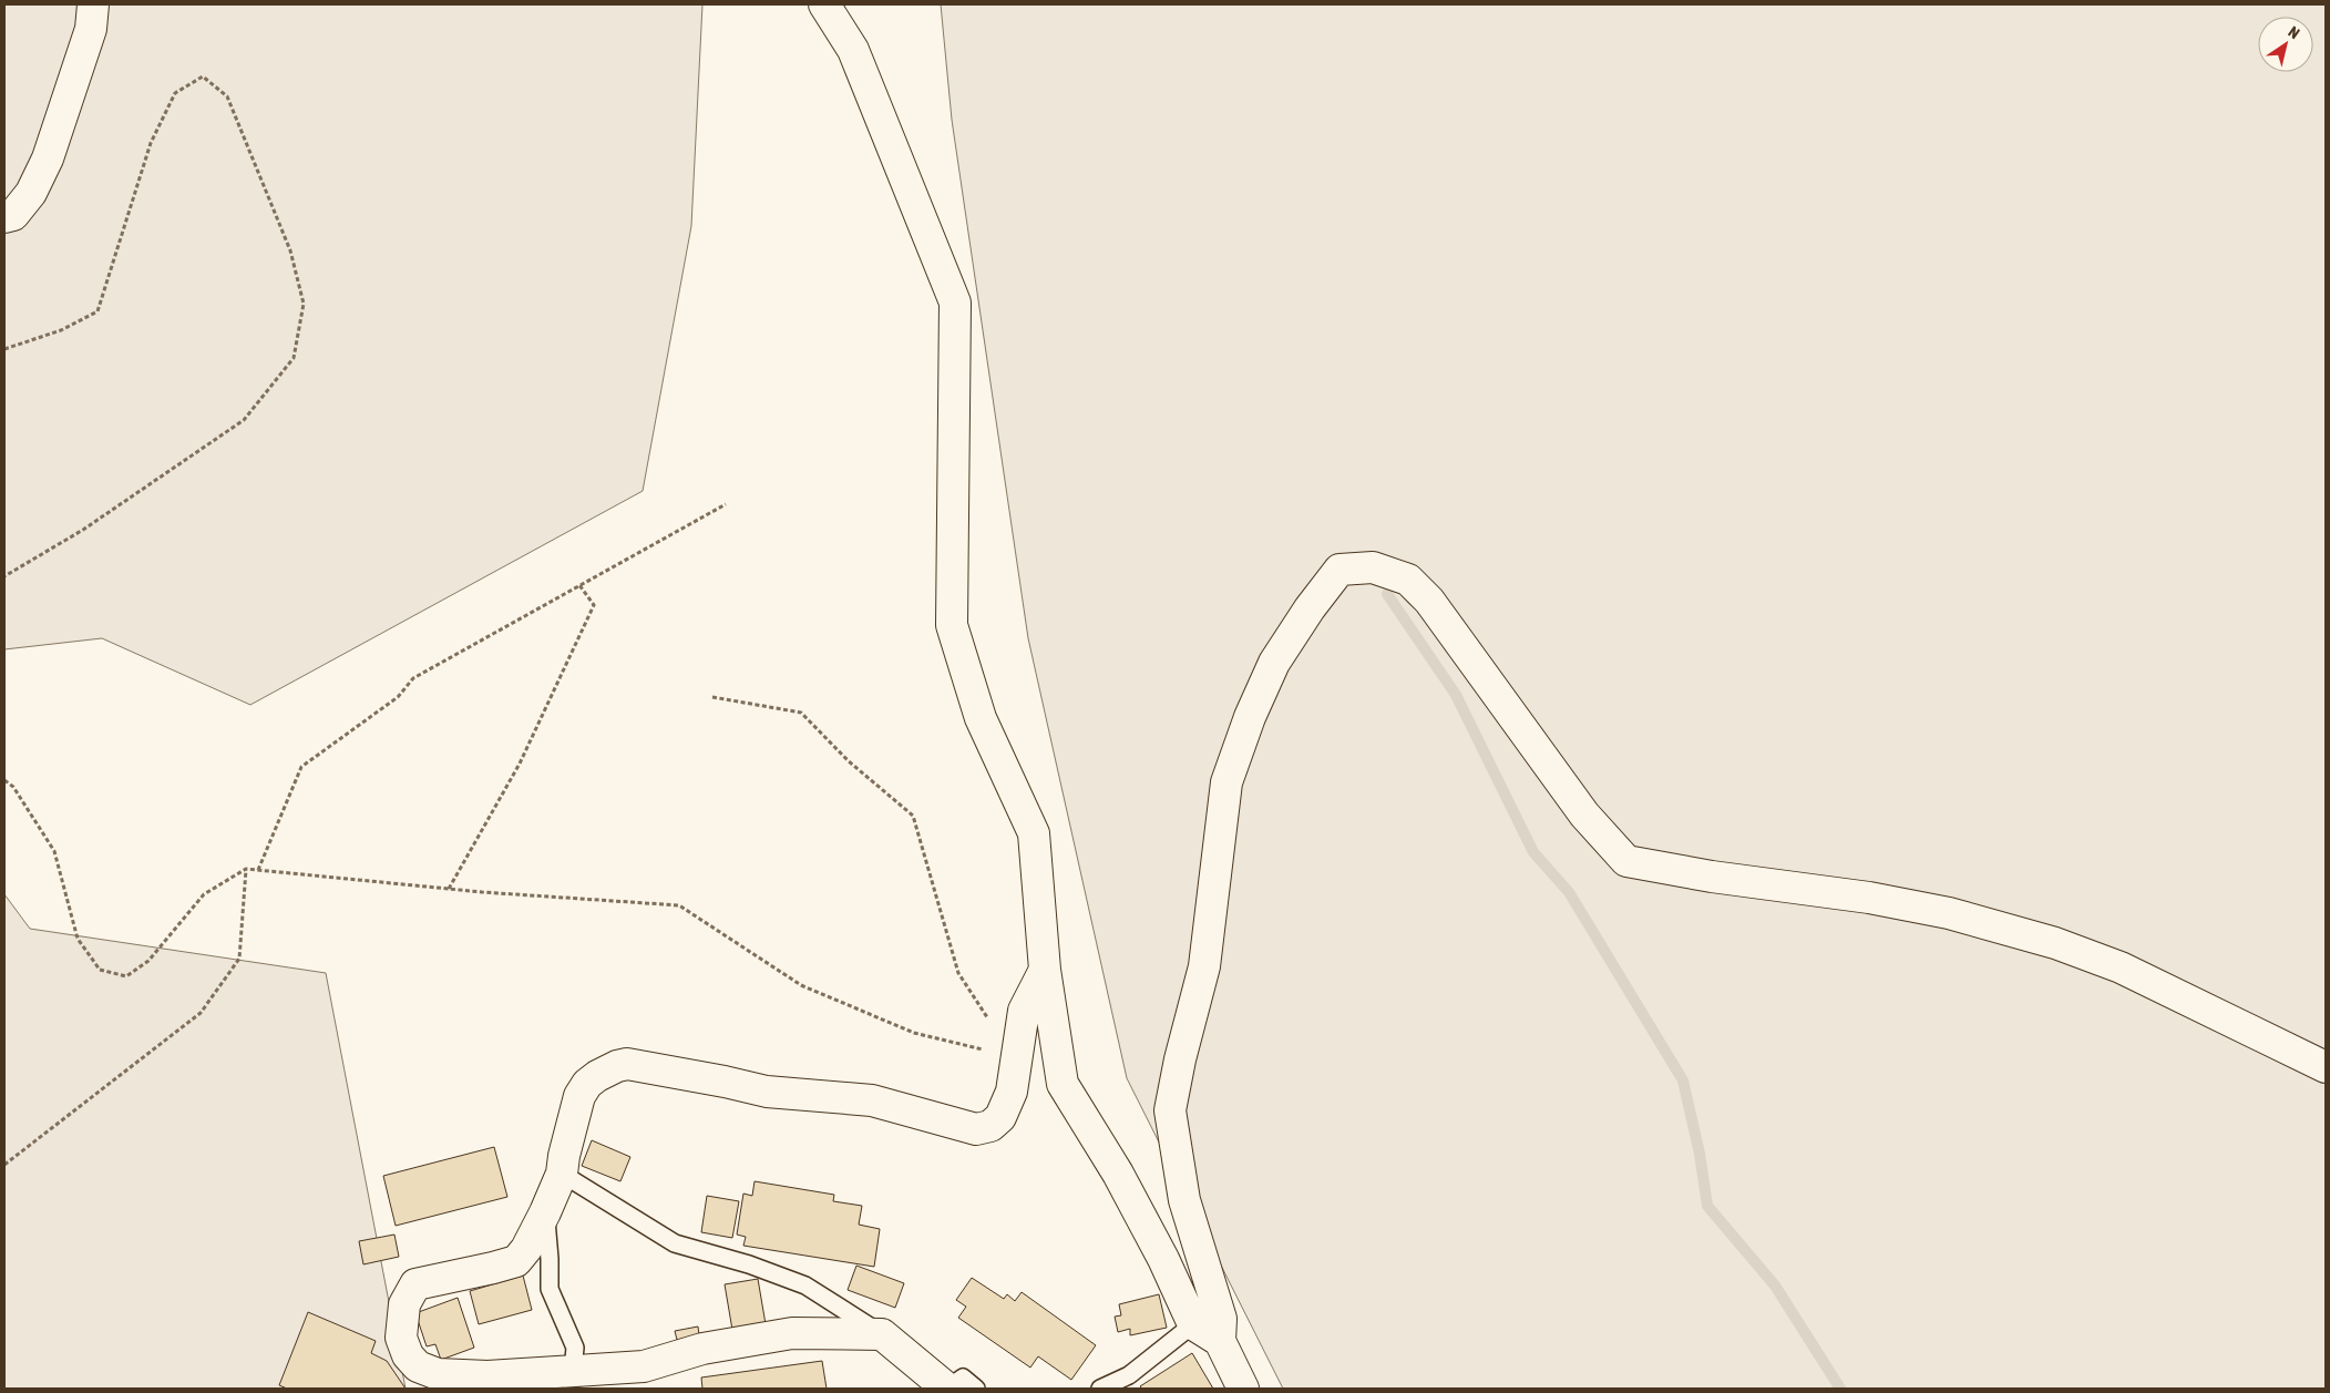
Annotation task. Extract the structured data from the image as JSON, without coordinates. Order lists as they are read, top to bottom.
{
  "north": "top right"
}
